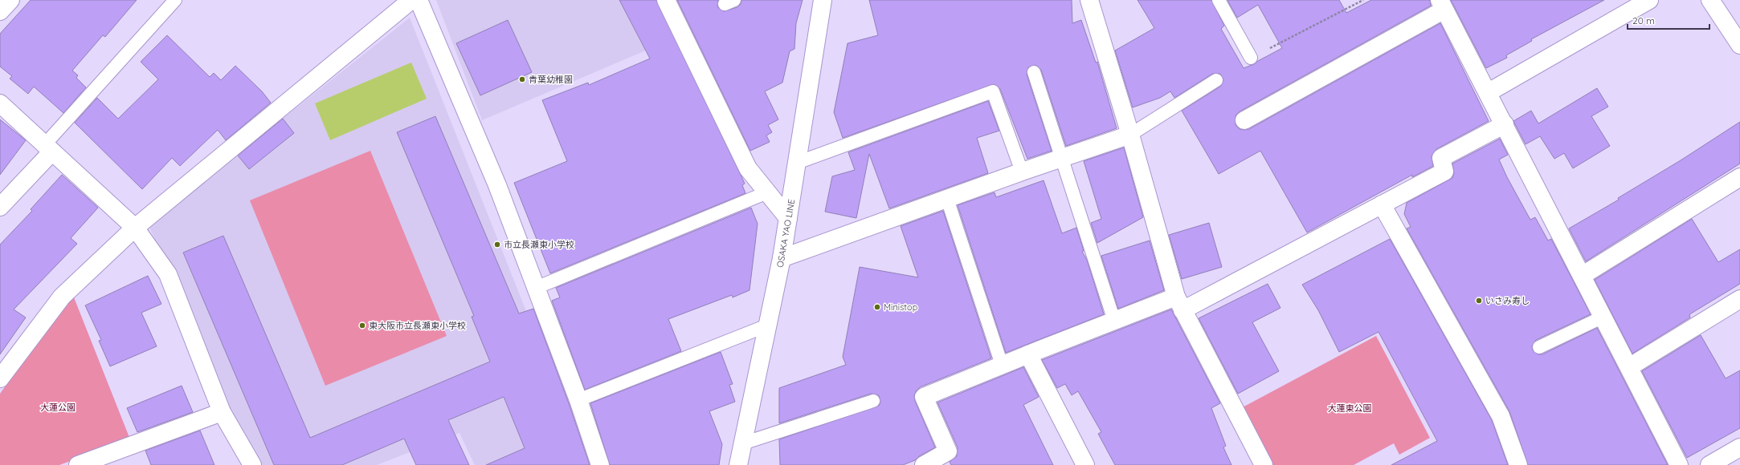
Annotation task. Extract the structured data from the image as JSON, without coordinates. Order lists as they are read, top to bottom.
{
  "streets": {
    "street": ["OSAKA YAO LINE"]
  },
  "parks": ["大蓮公園", "大蓮東公園"],
  "places": [
    "青葉幼稚園",
    "市立長瀬東小学校",
    "いさみ寿し",
    "Ministop",
    "東大阪市立長瀬東小学校"
  ],
  "scale_bar": "20 m"
}
